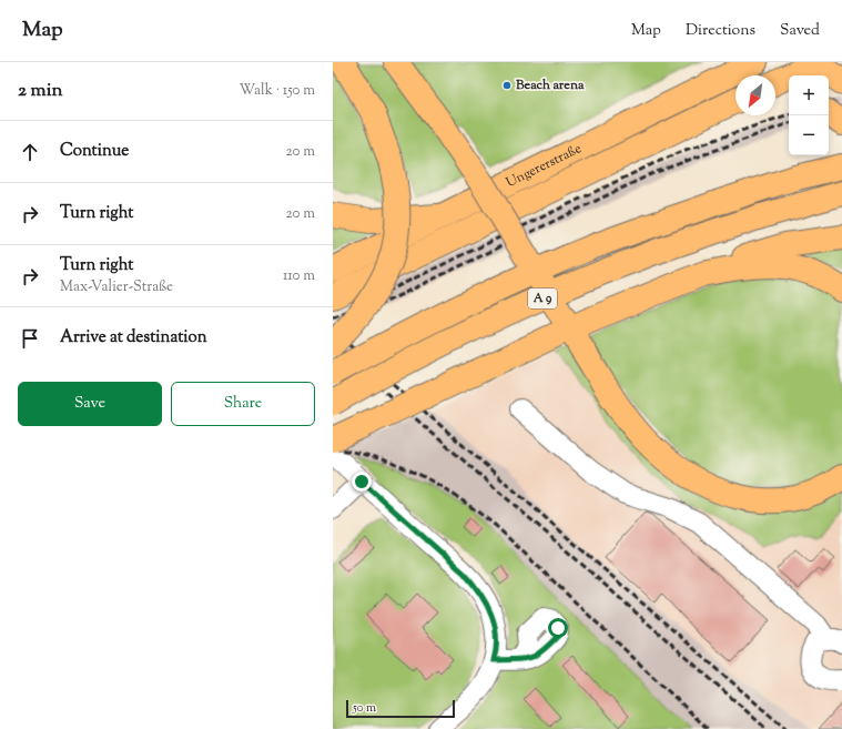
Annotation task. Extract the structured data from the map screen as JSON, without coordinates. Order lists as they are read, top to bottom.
{
  "streets": {
    "main road": ["Ungererstraße", "A 9"]
  },
  "places": ["Beach arena"],
  "scale_bar": "50 m",
  "north": "bottom left",
  "page": {
    "header": "Map",
    "nav": ["Map", "Directions", "Saved"],
    "heading": ["2 min", "Walk · 150 m"],
    "map_buttons": ["+", "−"],
    "list": [
      ["Continue", "20 m"],
      ["Turn right", "20 m"],
      ["Turn right", "Max-Valier-Straße", "110 m"],
      "Arrive at destination"
    ],
    "buttons": ["Save", "Share"],
    "scale": "50 m"
  }
}
